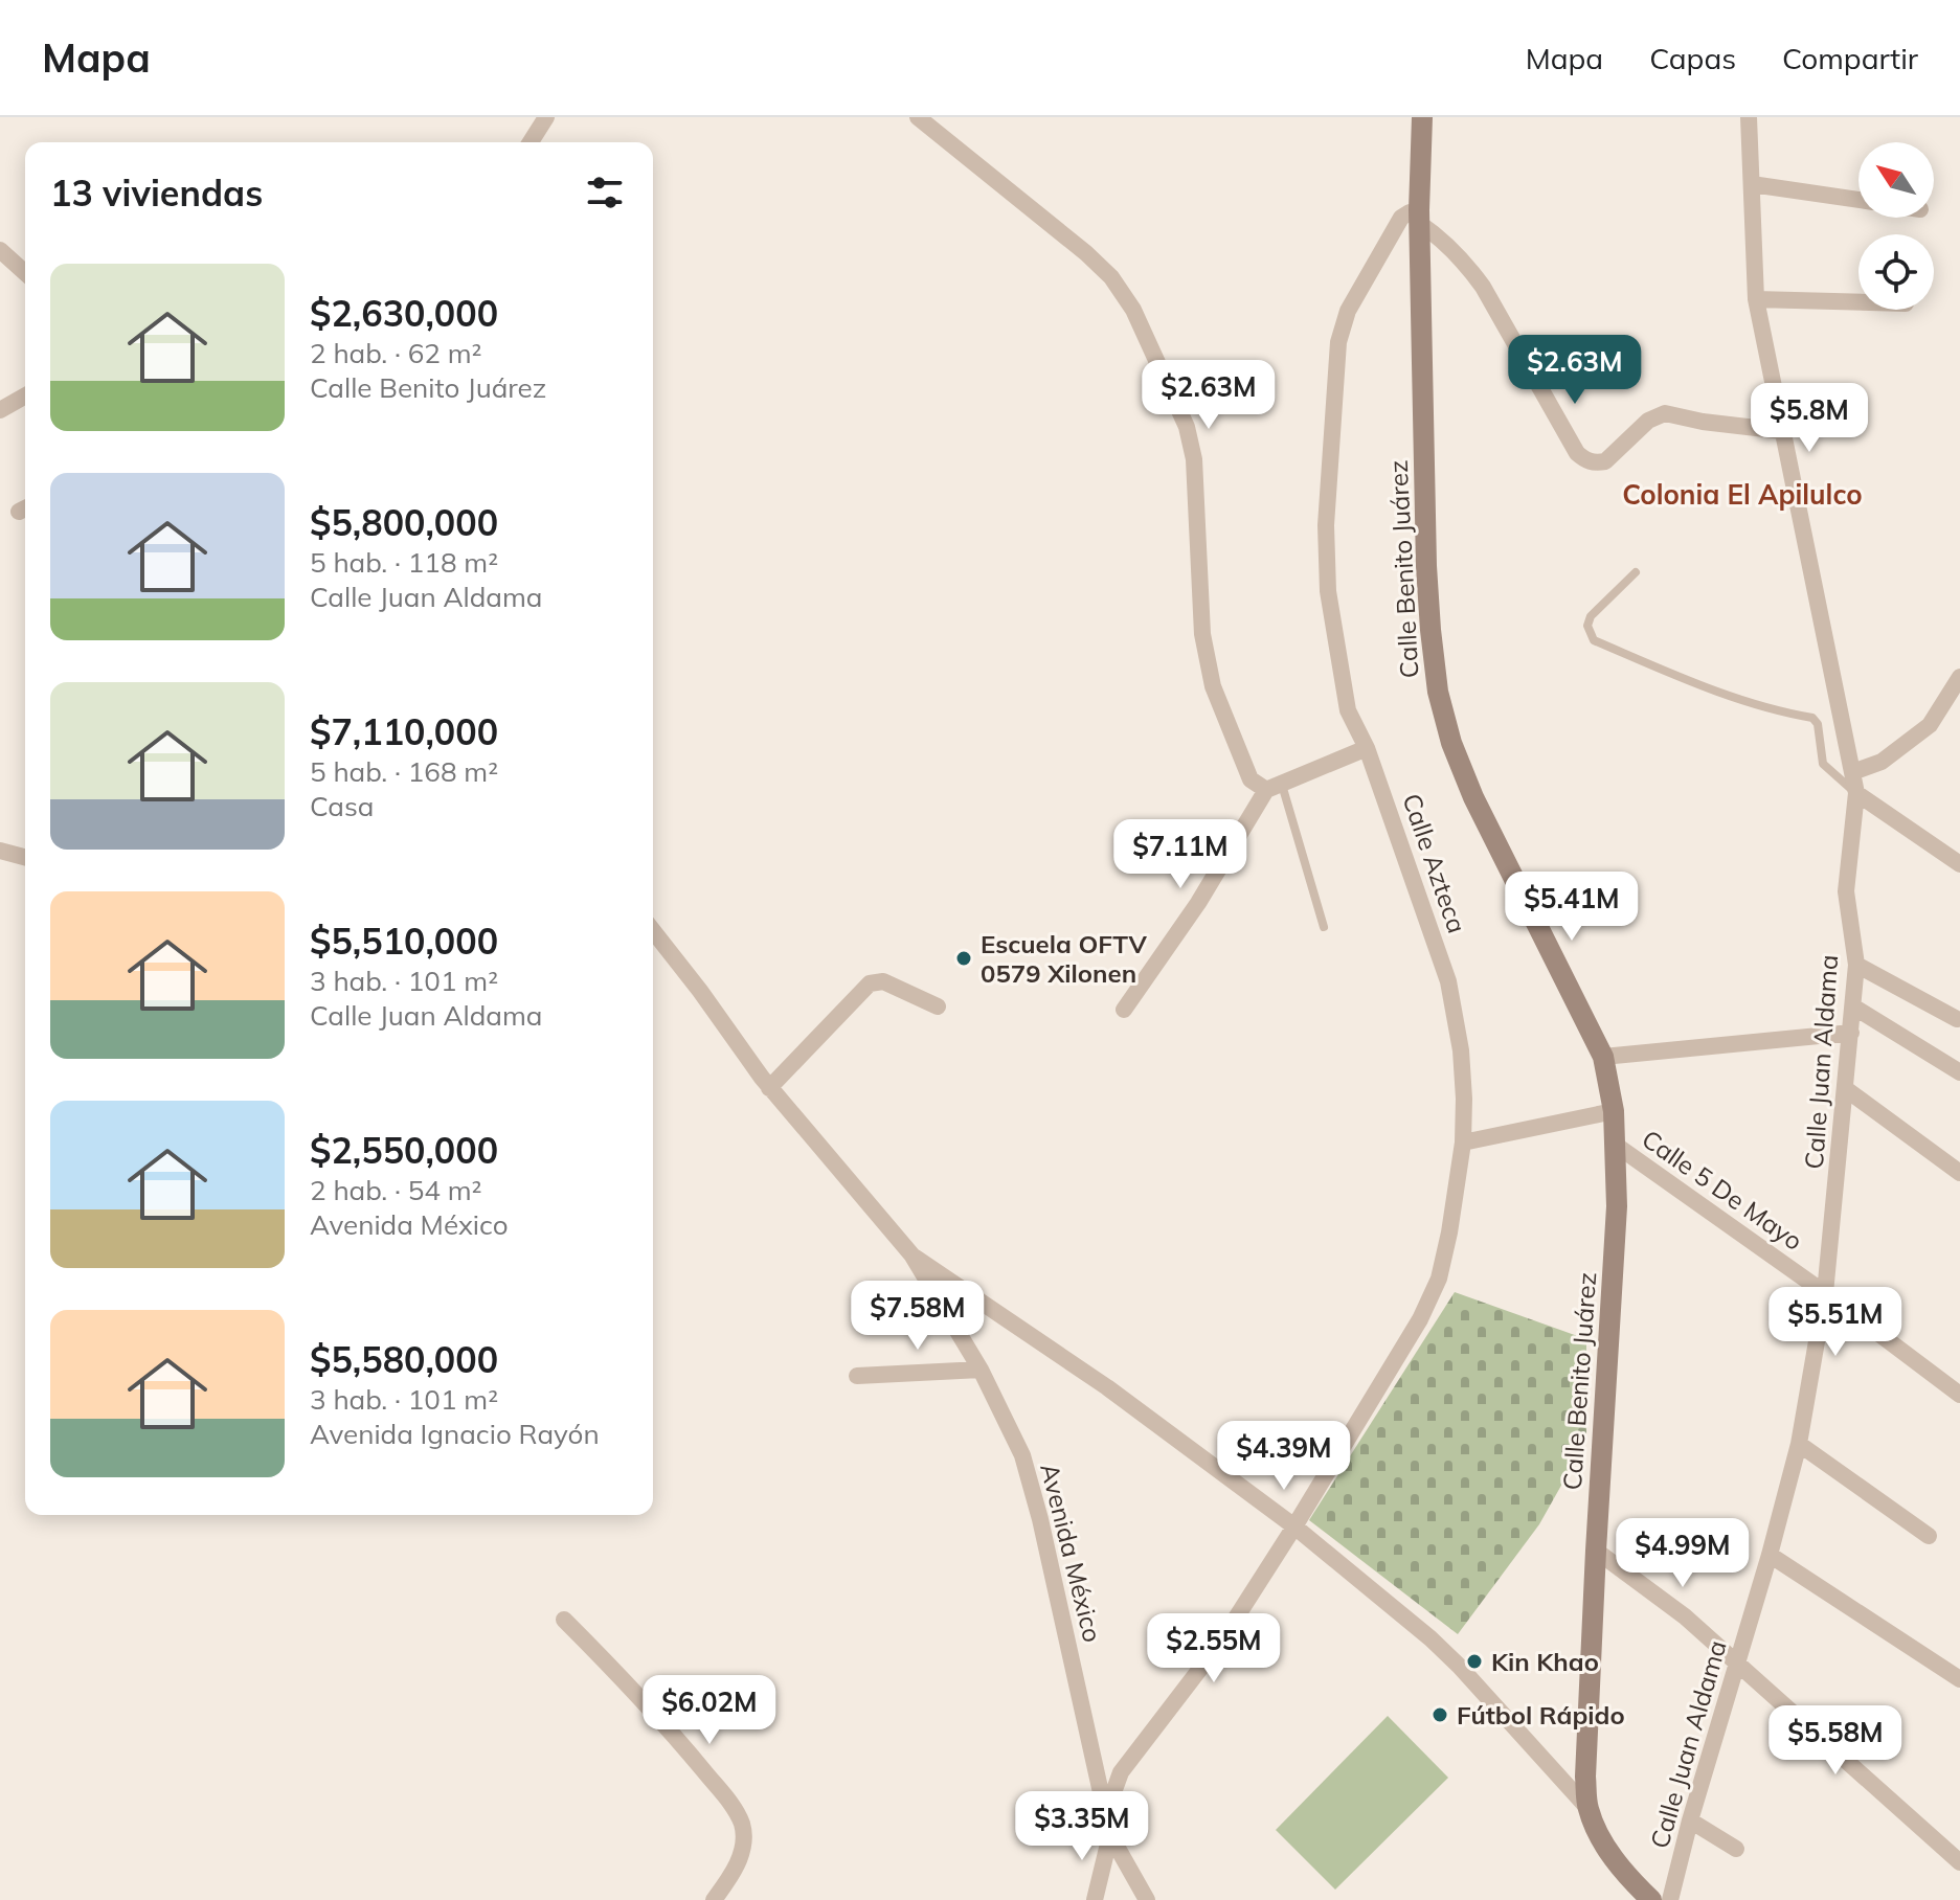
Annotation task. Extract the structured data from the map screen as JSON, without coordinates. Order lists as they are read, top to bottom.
{
  "streets": {
    "main road": ["Calle Benito Juárez"],
    "street": [
      "Calle Azteca",
      "Calle Juan Aldama",
      "Calle 5 De Mayo",
      "Avenida México"
    ]
  },
  "crossings": [
    ["Calle Benito Juárez", "Calle Azteca"],
    ["Calle Benito Juárez", "Calle 5 De Mayo"],
    ["Calle Azteca", "Avenida México"],
    ["Calle Juan Aldama", "Calle 5 De Mayo"]
  ],
  "districts": ["Colonia El Apilulco"],
  "places": ["Escuela OFTV 0579 Xilonen", "Kin Khao", "Fútbol Rápido"],
  "north": "top left",
  "page": {
    "header": "Mapa",
    "nav": ["Mapa", "Capas", "Compartir"],
    "heading": "13 viviendas",
    "list": [
      {
        "name": "$2,630,000",
        "note": "2 hab. · 62 m² · Calle Benito Juárez"
      },
      {
        "name": "$5,800,000",
        "note": "5 hab. · 118 m² · Calle Juan Aldama"
      },
      {
        "name": "$7,110,000",
        "note": "5 hab. · 168 m² · Casa"
      },
      {
        "name": "$5,510,000",
        "note": "3 hab. · 101 m² · Calle Juan Aldama"
      },
      {
        "name": "$2,550,000",
        "note": "2 hab. · 54 m² · Avenida México"
      },
      {
        "name": "$5,580,000",
        "note": "3 hab. · 101 m² · Avenida Ignacio Rayón"
      }
    ],
    "price": [
      "$2.63M",
      "$2.63M",
      "$5.8M",
      "$7.11M",
      "$5.41M",
      "$7.58M",
      "$5.51M",
      "$4.39M",
      "$4.99M",
      "$2.55M",
      "$6.02M",
      "$5.58M",
      "$3.35M"
    ]
  }
}
